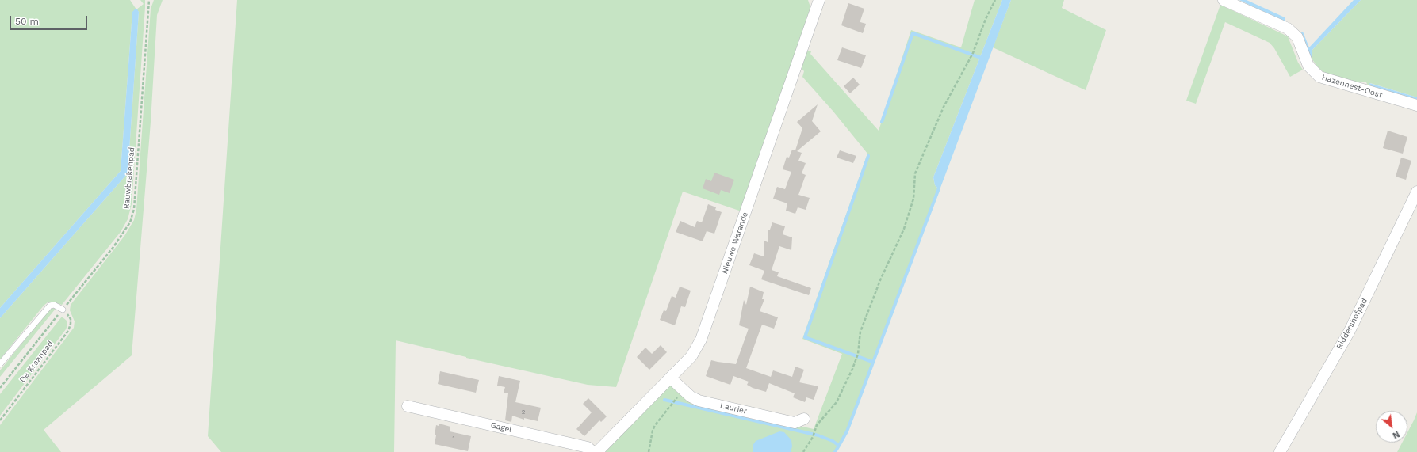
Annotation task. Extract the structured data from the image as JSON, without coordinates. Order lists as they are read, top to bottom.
{
  "streets": {
    "street": [
      "Hazennest-Oost",
      "Nieuwe Warande",
      "Riddershofpad",
      "Laurier",
      "Gagel"
    ],
    "path": ["Rauwbrakenpad", "De Kraanpad"]
  },
  "crossings": [
    ["Rauwbrakenpad", "De Kraanpad"],
    ["Nieuwe Warande", "Laurier"]
  ],
  "house_numbers": ["2", "1"],
  "scale_bar": "50 m",
  "north": "bottom right"
}
